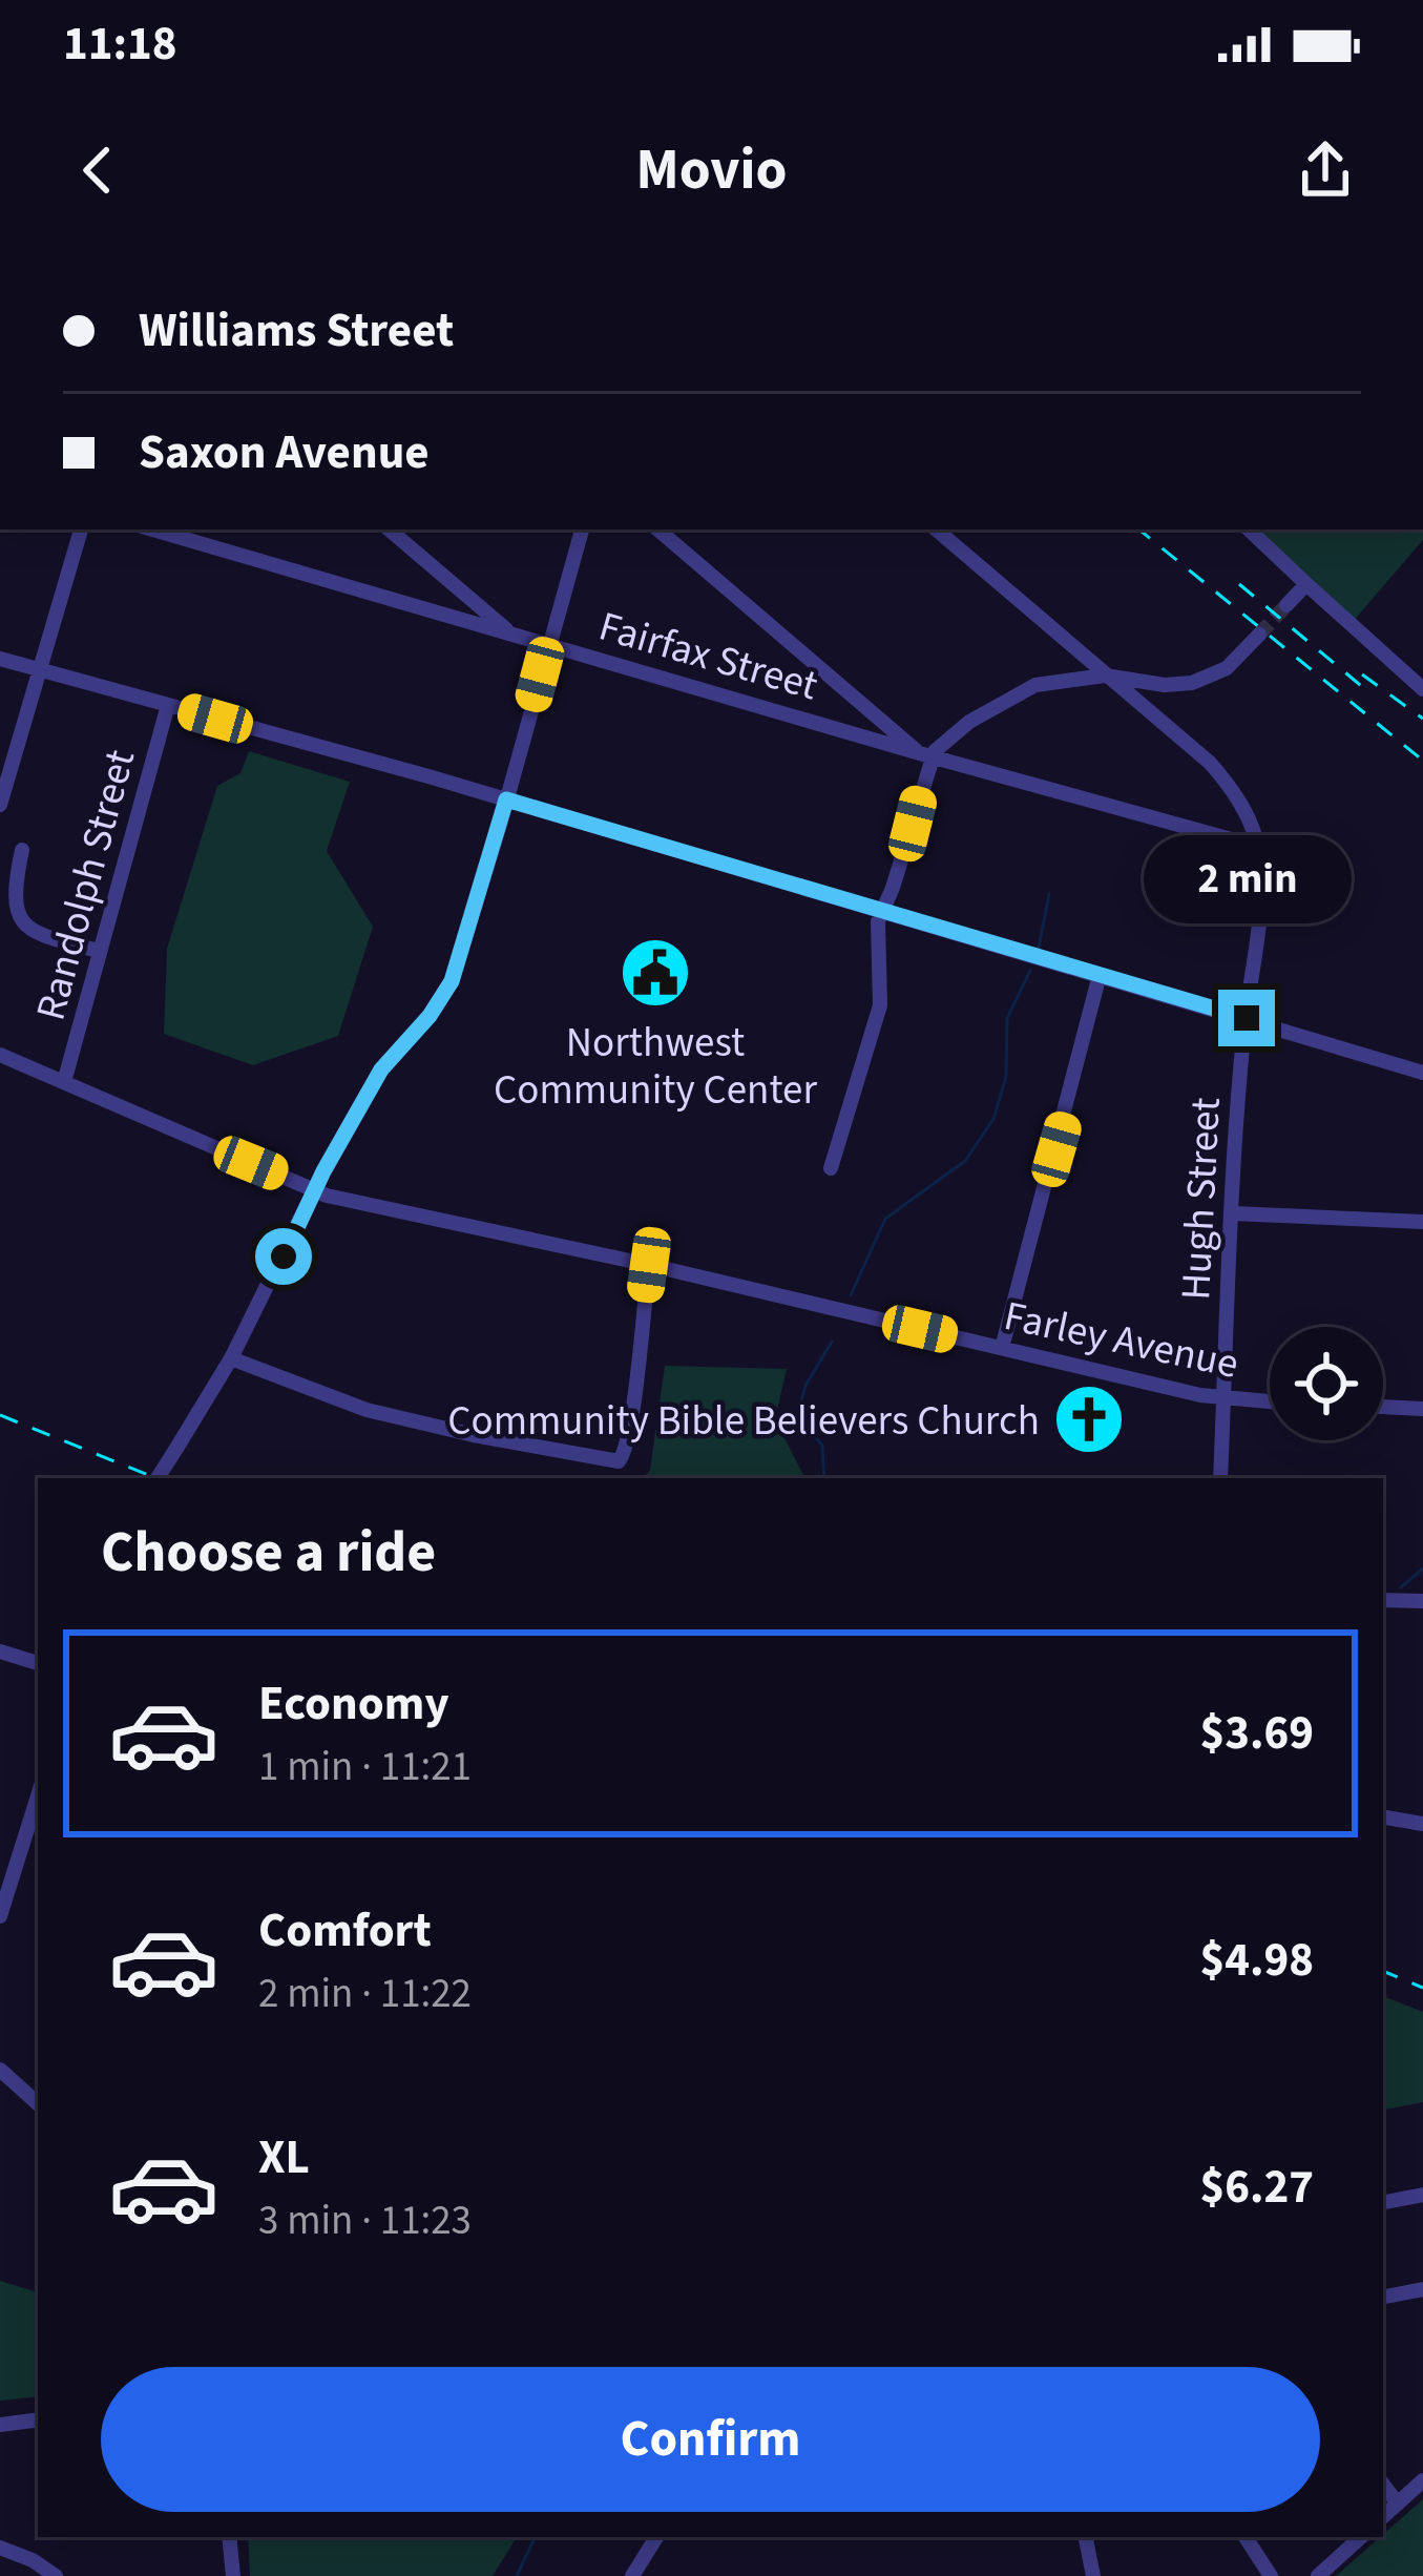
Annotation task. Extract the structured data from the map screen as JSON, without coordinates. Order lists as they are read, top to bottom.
{
  "streets": {
    "street": [
      "Fairfax Street",
      "Randolph Street",
      "Hugh Street",
      "Farley Avenue"
    ]
  },
  "crossings": [
    ["Fairfax Street", "Hugh Street"],
    ["Randolph Street", "Farley Avenue"],
    ["Hugh Street", "Farley Avenue"]
  ],
  "places": {
    "public building": ["Northwest Community Center"],
    "church": ["Community Bible Believers Church"]
  },
  "page": {
    "status": "11:18",
    "header": "Movio",
    "banner": ["Williams Street", "Saxon Avenue"],
    "bubble": "2 min",
    "heading": "Choose a ride",
    "list": [
      {
        "name": "Economy",
        "note": "1 min · 11:21",
        "value": "$3.69"
      },
      {
        "name": "Comfort",
        "note": "2 min · 11:22",
        "value": "$4.98"
      },
      {
        "name": "XL",
        "note": "3 min · 11:23",
        "value": "$6.27"
      }
    ],
    "buttons": "Confirm"
  }
}
